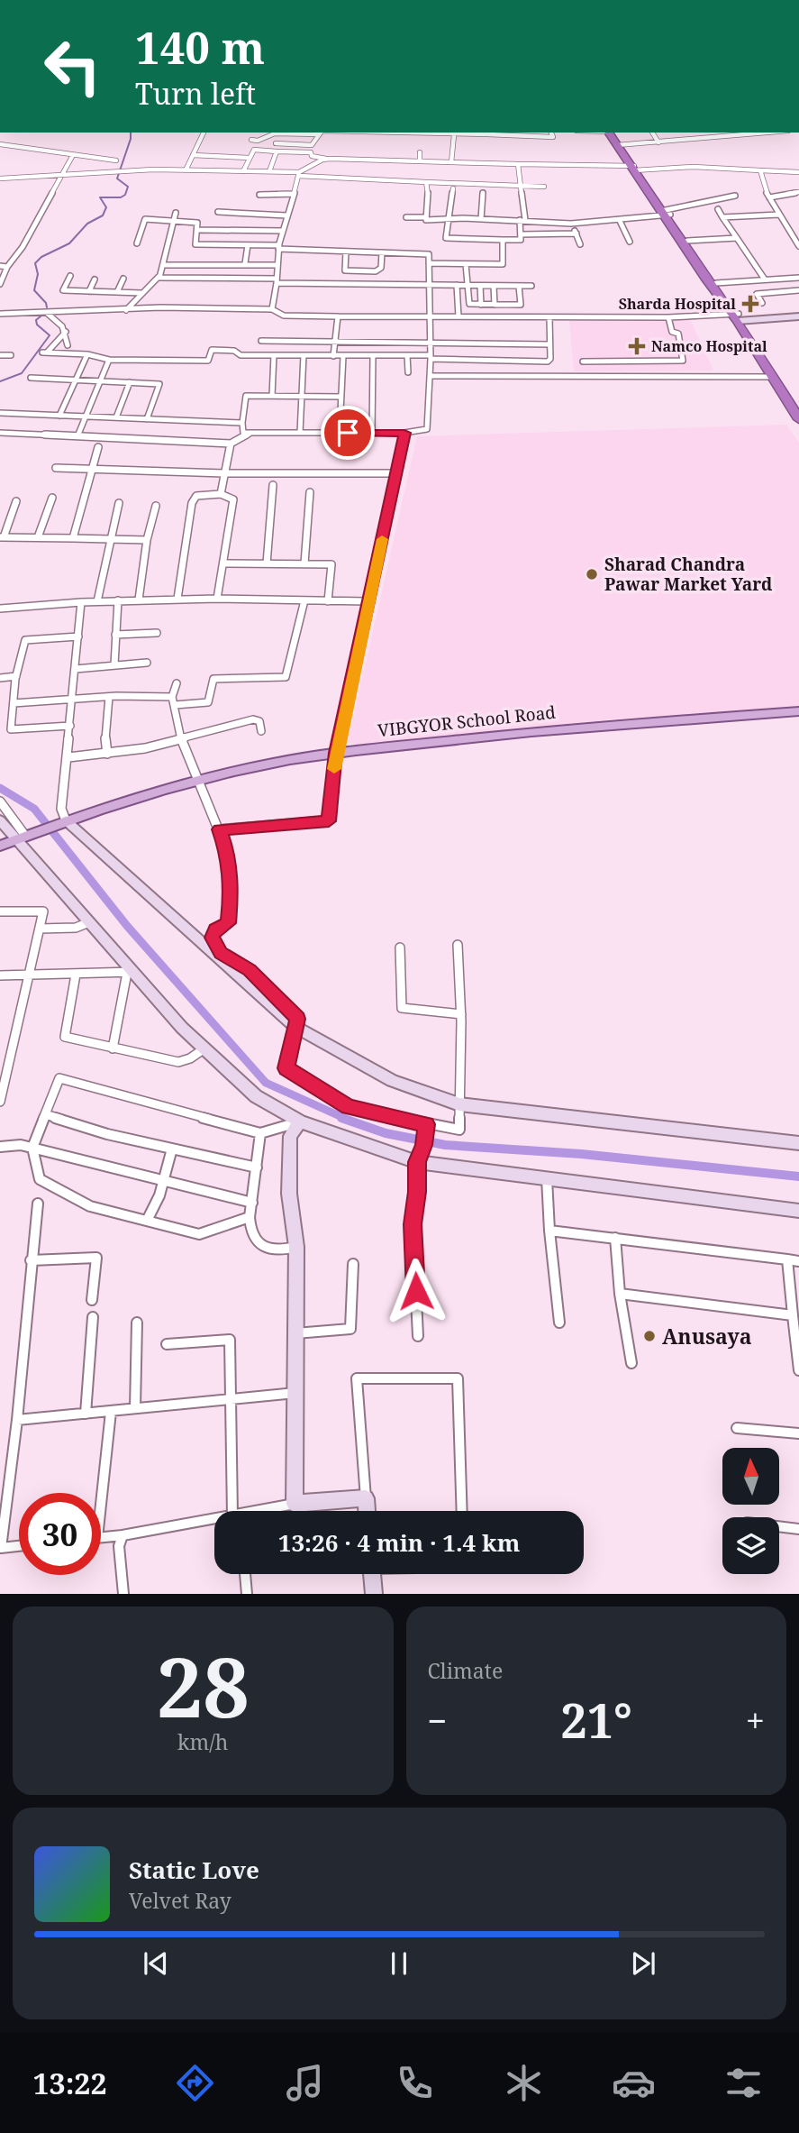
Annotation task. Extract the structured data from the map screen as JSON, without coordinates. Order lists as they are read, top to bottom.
{
  "streets": {
    "main road": ["VIBGYOR School Road"]
  },
  "places": {
    "health": ["Sharda Hospital", "Namco Hospital"],
    "other": ["Sharad Chandra Pawar Market Yard", "Anusaya"]
  },
  "north": "top",
  "page": {
    "turn": ["140 m", "Turn left"],
    "limit": "30",
    "trip": "13:26 · 4 min · 1.4 km",
    "tile": [
      ["28", "km/h"],
      "Climate"
    ],
    "heat": ["−", "21°", "+"],
    "song": ["Static Love", "Velvet Ray"],
    "tabs": "13:22"
  }
}
